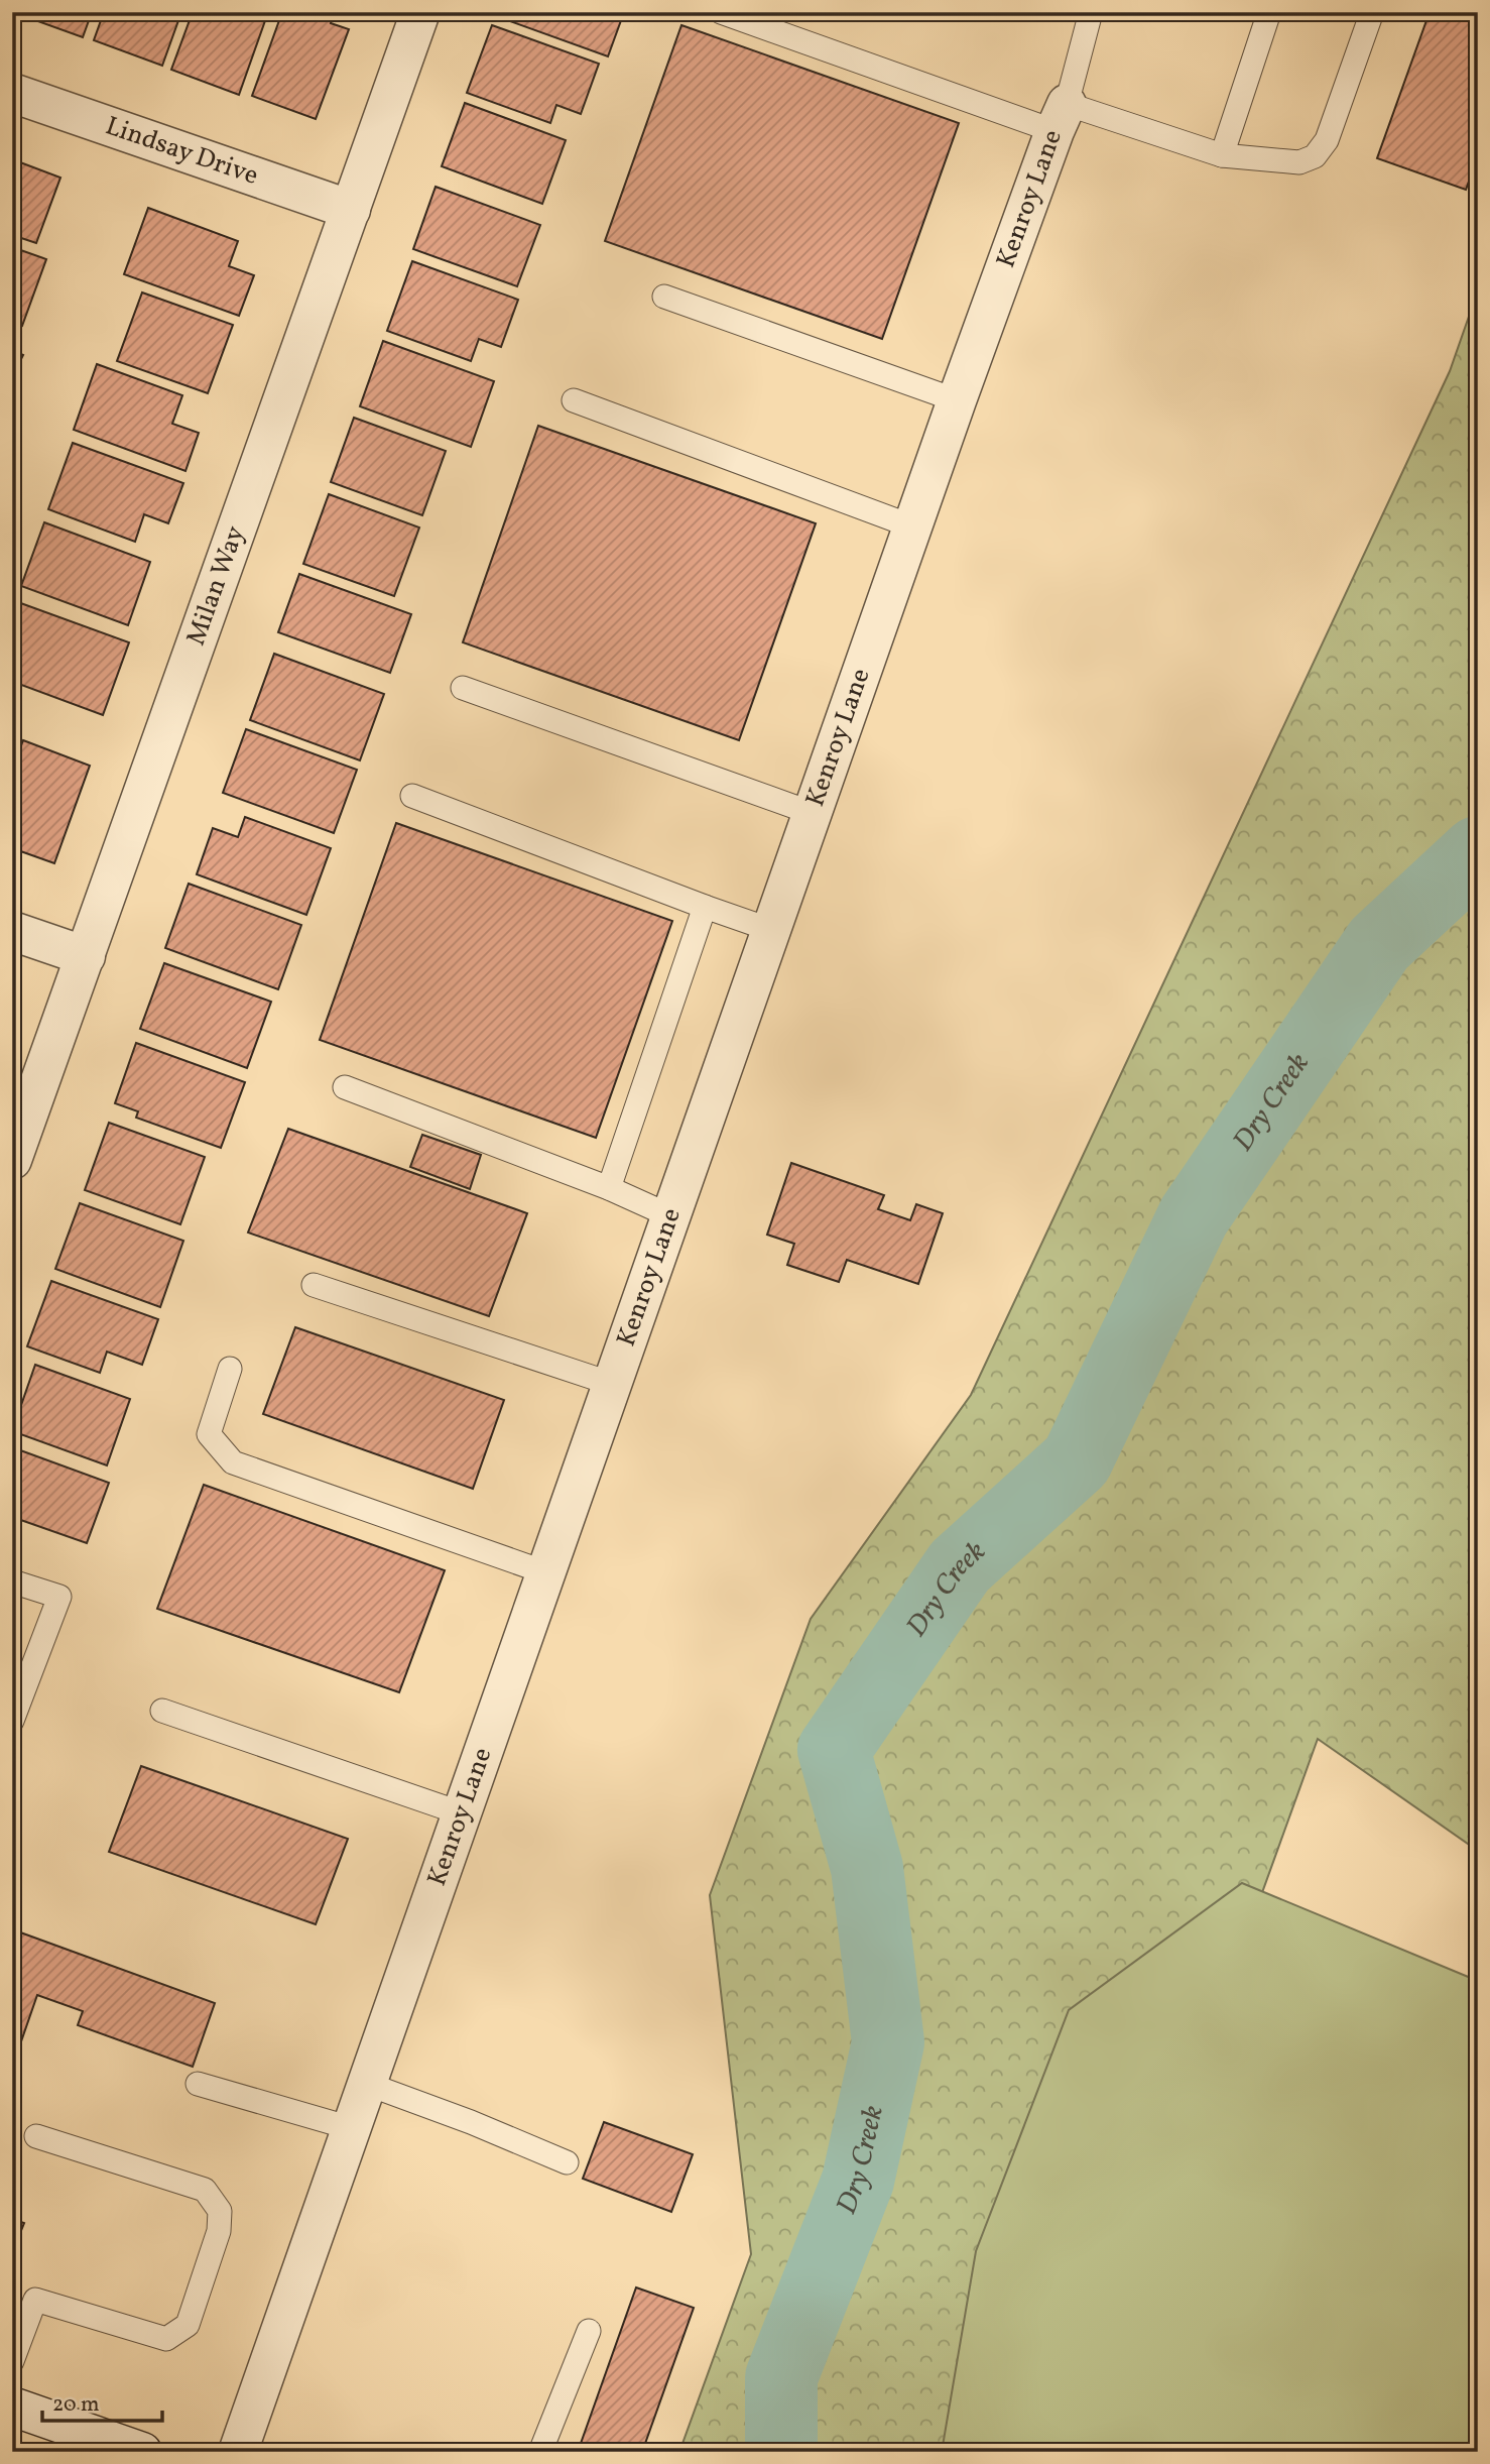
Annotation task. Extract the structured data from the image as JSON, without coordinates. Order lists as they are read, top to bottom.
{
  "streets": {
    "street": ["Lindsay Drive", "Kenroy Lane", "Milan Way"]
  },
  "crossings": [
    ["Lindsay Drive", "Milan Way"]
  ],
  "water": ["Dry Creek"],
  "scale_bar": "20 m"
}
